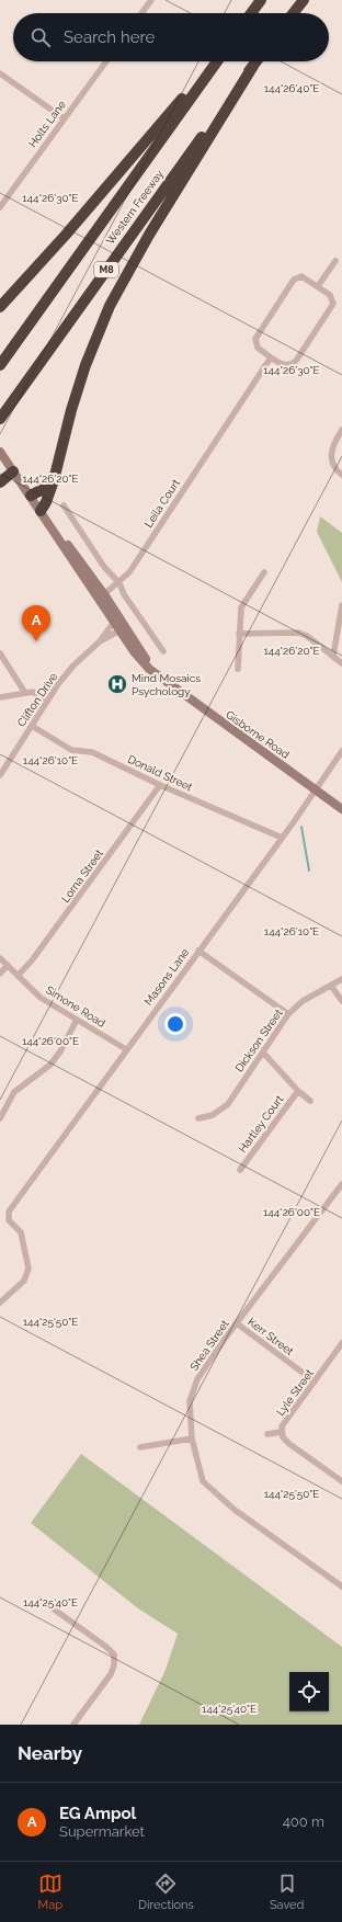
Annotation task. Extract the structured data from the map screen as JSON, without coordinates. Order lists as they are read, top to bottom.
{
  "streets": {
    "highway": ["Western Freeway", "M8"],
    "main road": ["Gisborne Road"],
    "street": [
      "Holts Lane",
      "Leila Court",
      "Clifton Drive",
      "Donald Street",
      "Lorna Street",
      "Masons Lane",
      "Simone Road",
      "Dickson Street",
      "Hartley Court",
      "Kerr Street",
      "Shea Street",
      "Lyle Street"
    ]
  },
  "crossings": [
    ["Leila Court", "Gisborne Road"],
    ["Clifton Drive", "Donald Street"],
    ["Gisborne Road", "Masons Lane"],
    ["Donald Street", "Lorna Street"],
    ["Donald Street", "Masons Lane"],
    ["Lorna Street", "Simone Road"],
    ["Masons Lane", "Simone Road"],
    ["Dickson Street", "Hartley Court"],
    ["Kerr Street", "Shea Street"],
    ["Kerr Street", "Lyle Street"]
  ],
  "places": {
    "hospital": ["Mind Mosaics Psychology"]
  },
  "page": {
    "search": "Search here",
    "pins": "A",
    "heading": "Nearby",
    "list": [
      {
        "mark": "A",
        "name": "EG Ampol",
        "note": "Supermarket",
        "value": "400 m"
      }
    ],
    "nav": ["Map", "Directions", "Saved"]
  },
  "coordinates": [
    "144°26'40\"E",
    "144°26'30\"E",
    "144°26'20\"E",
    "144°26'10\"E",
    "144°26'00\"E",
    "144°25'50\"E",
    "144°25'40\"E"
  ]
}
